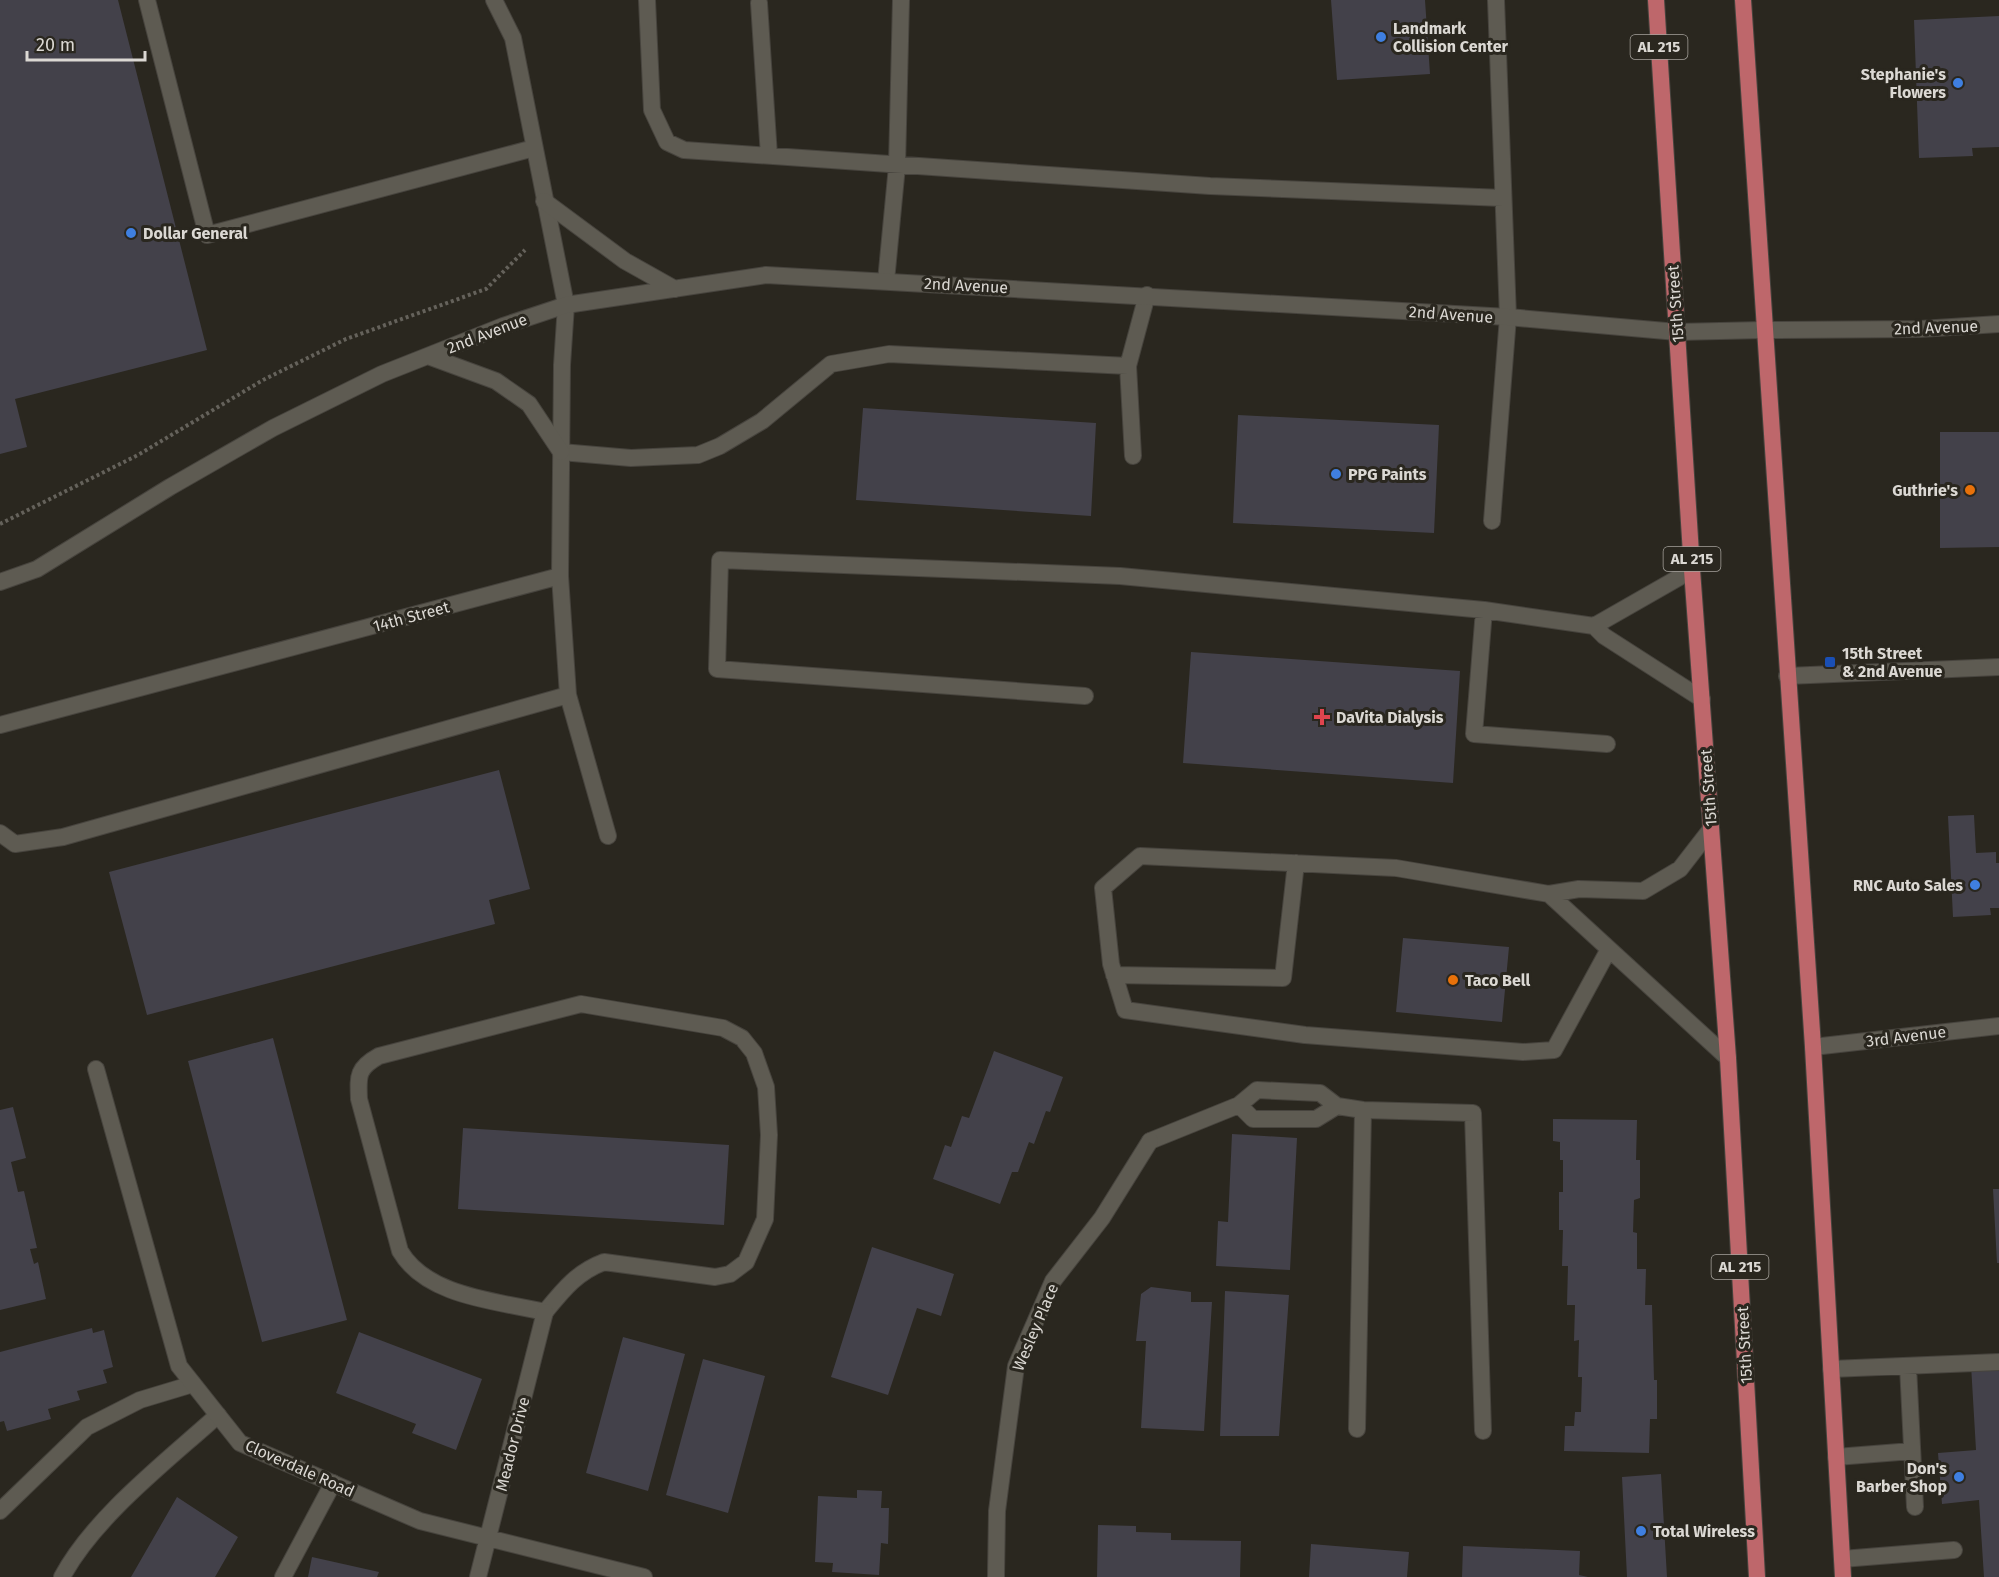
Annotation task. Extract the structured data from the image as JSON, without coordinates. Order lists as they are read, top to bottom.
{
  "streets": {
    "main road": ["AL 215", "15th Street"],
    "street": [
      "2nd Avenue",
      "14th Street",
      "3rd Avenue",
      "Wesley Place",
      "Meador Drive",
      "Cloverdale Road"
    ]
  },
  "crossings": [
    ["2nd Avenue", "15th Street"],
    ["Meador Drive", "Cloverdale Road"]
  ],
  "places": {
    "other": [
      "Landmark Collision Center",
      "Stephanie's Flowers",
      "Dollar General",
      "PPG Paints",
      "Guthrie's",
      "RNC Auto Sales",
      "Taco Bell",
      "Don's Barber Shop",
      "Total Wireless"
    ],
    "transit": ["15th Street & 2nd Avenue"],
    "health": ["DaVita Dialysis"]
  },
  "scale_bar": "20 m"
}
